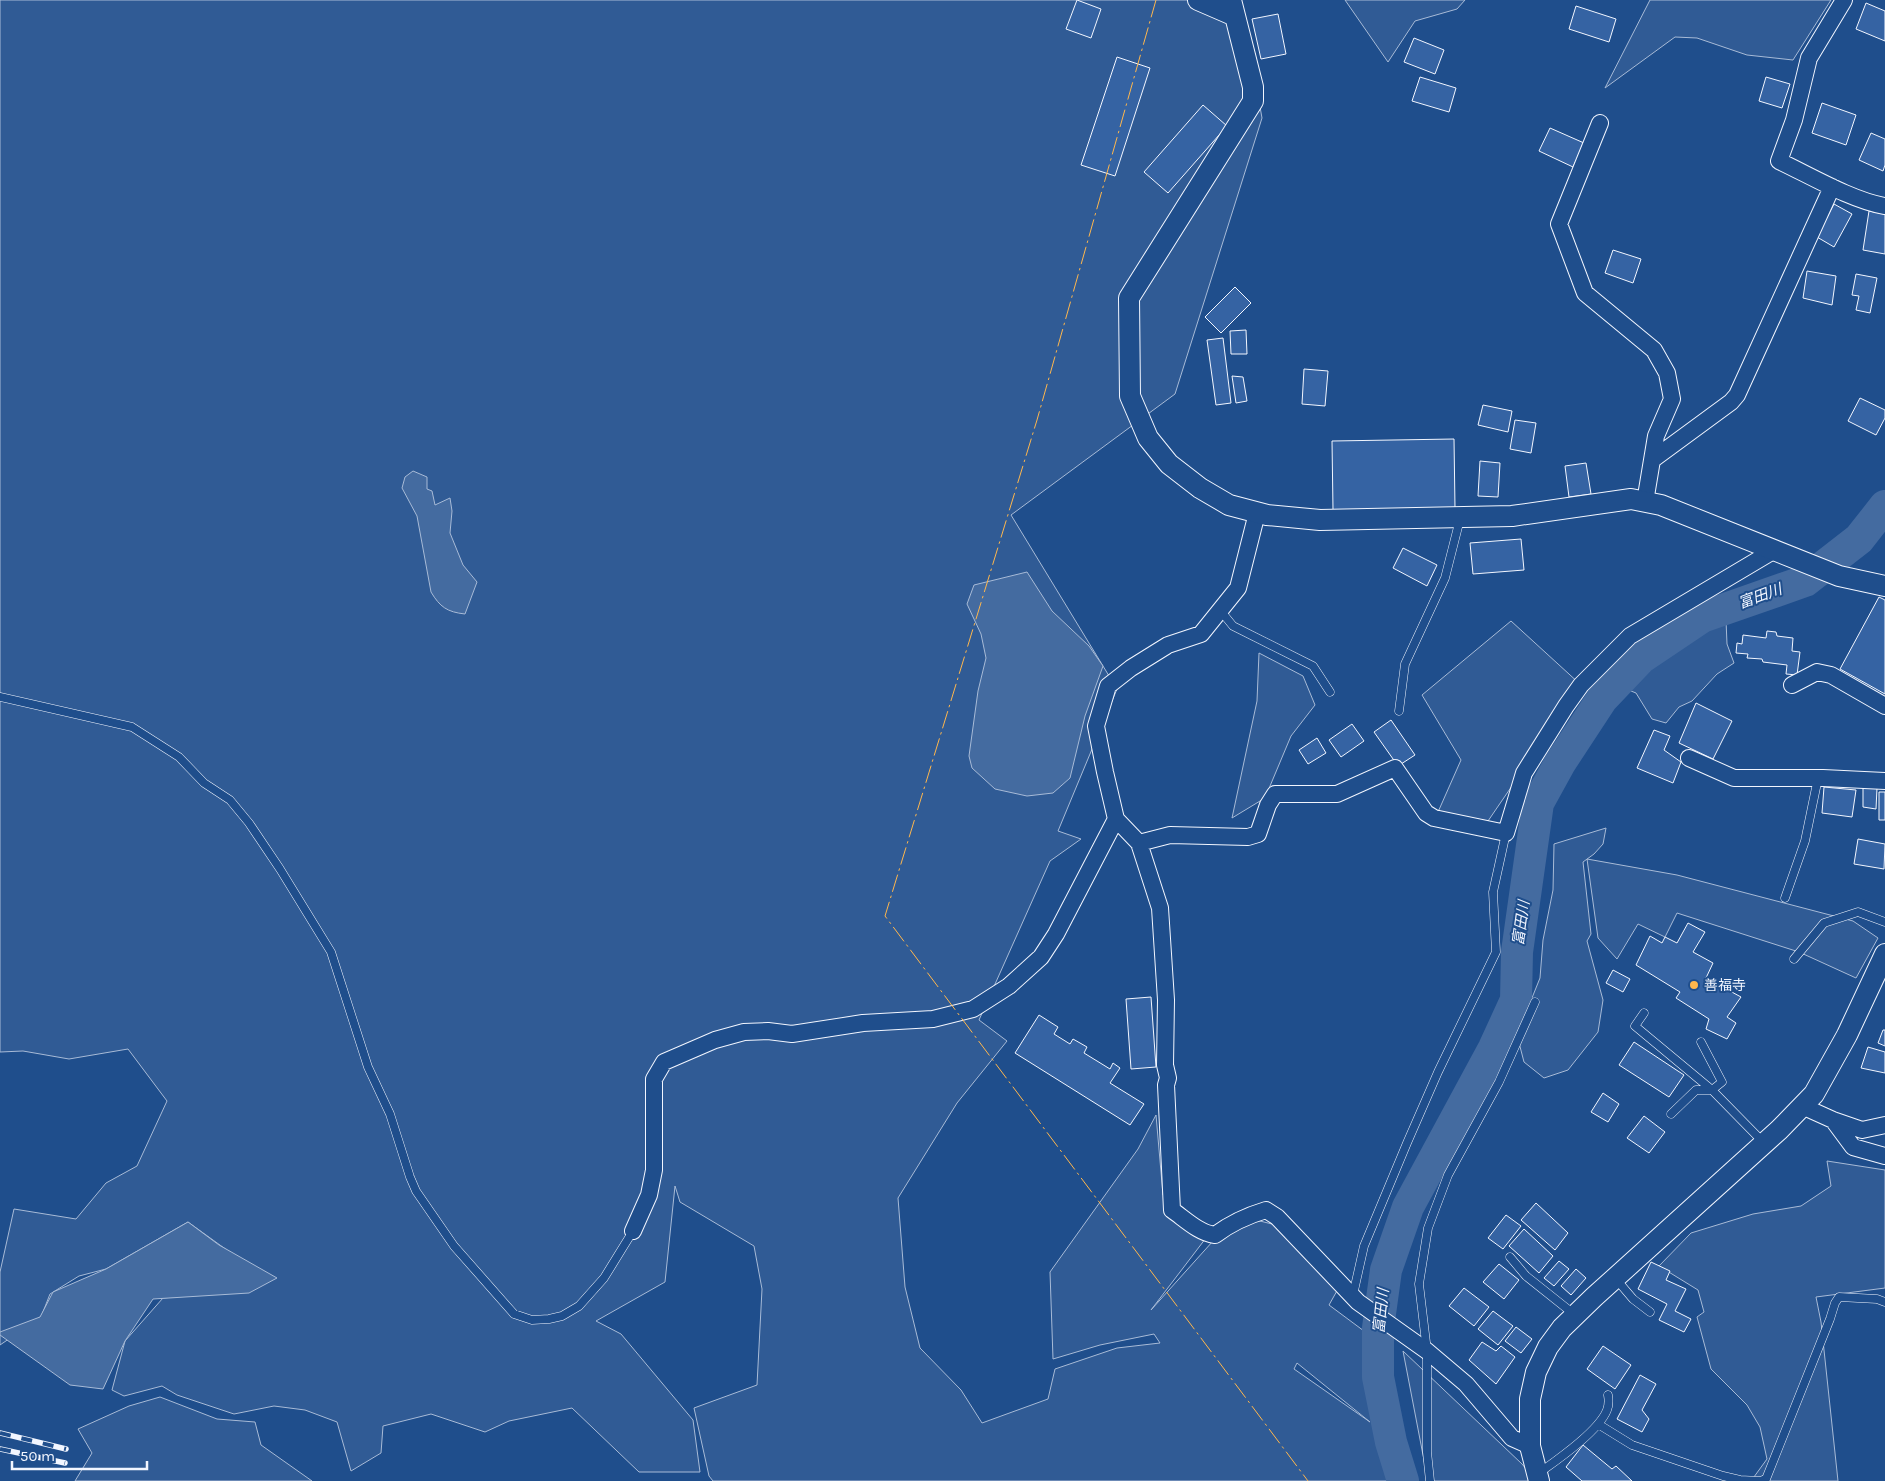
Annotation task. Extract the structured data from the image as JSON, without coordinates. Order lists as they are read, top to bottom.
{
  "water": ["富田川"],
  "places": ["善福寺"],
  "scale_bar": "50 m"
}
